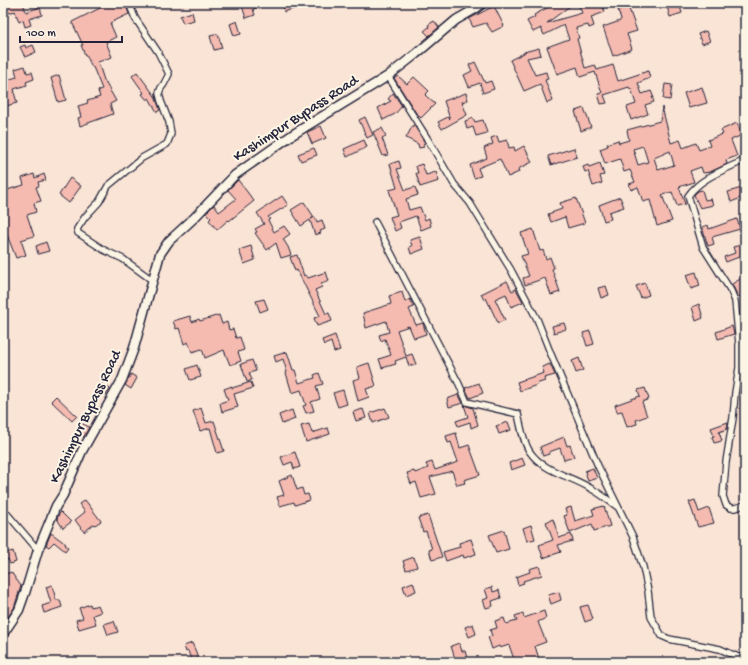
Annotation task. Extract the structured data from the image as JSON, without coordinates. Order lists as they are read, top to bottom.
{
  "streets": {
    "main road": ["Kashimpur Bypass Road"]
  },
  "scale_bar": "100 m"
}
